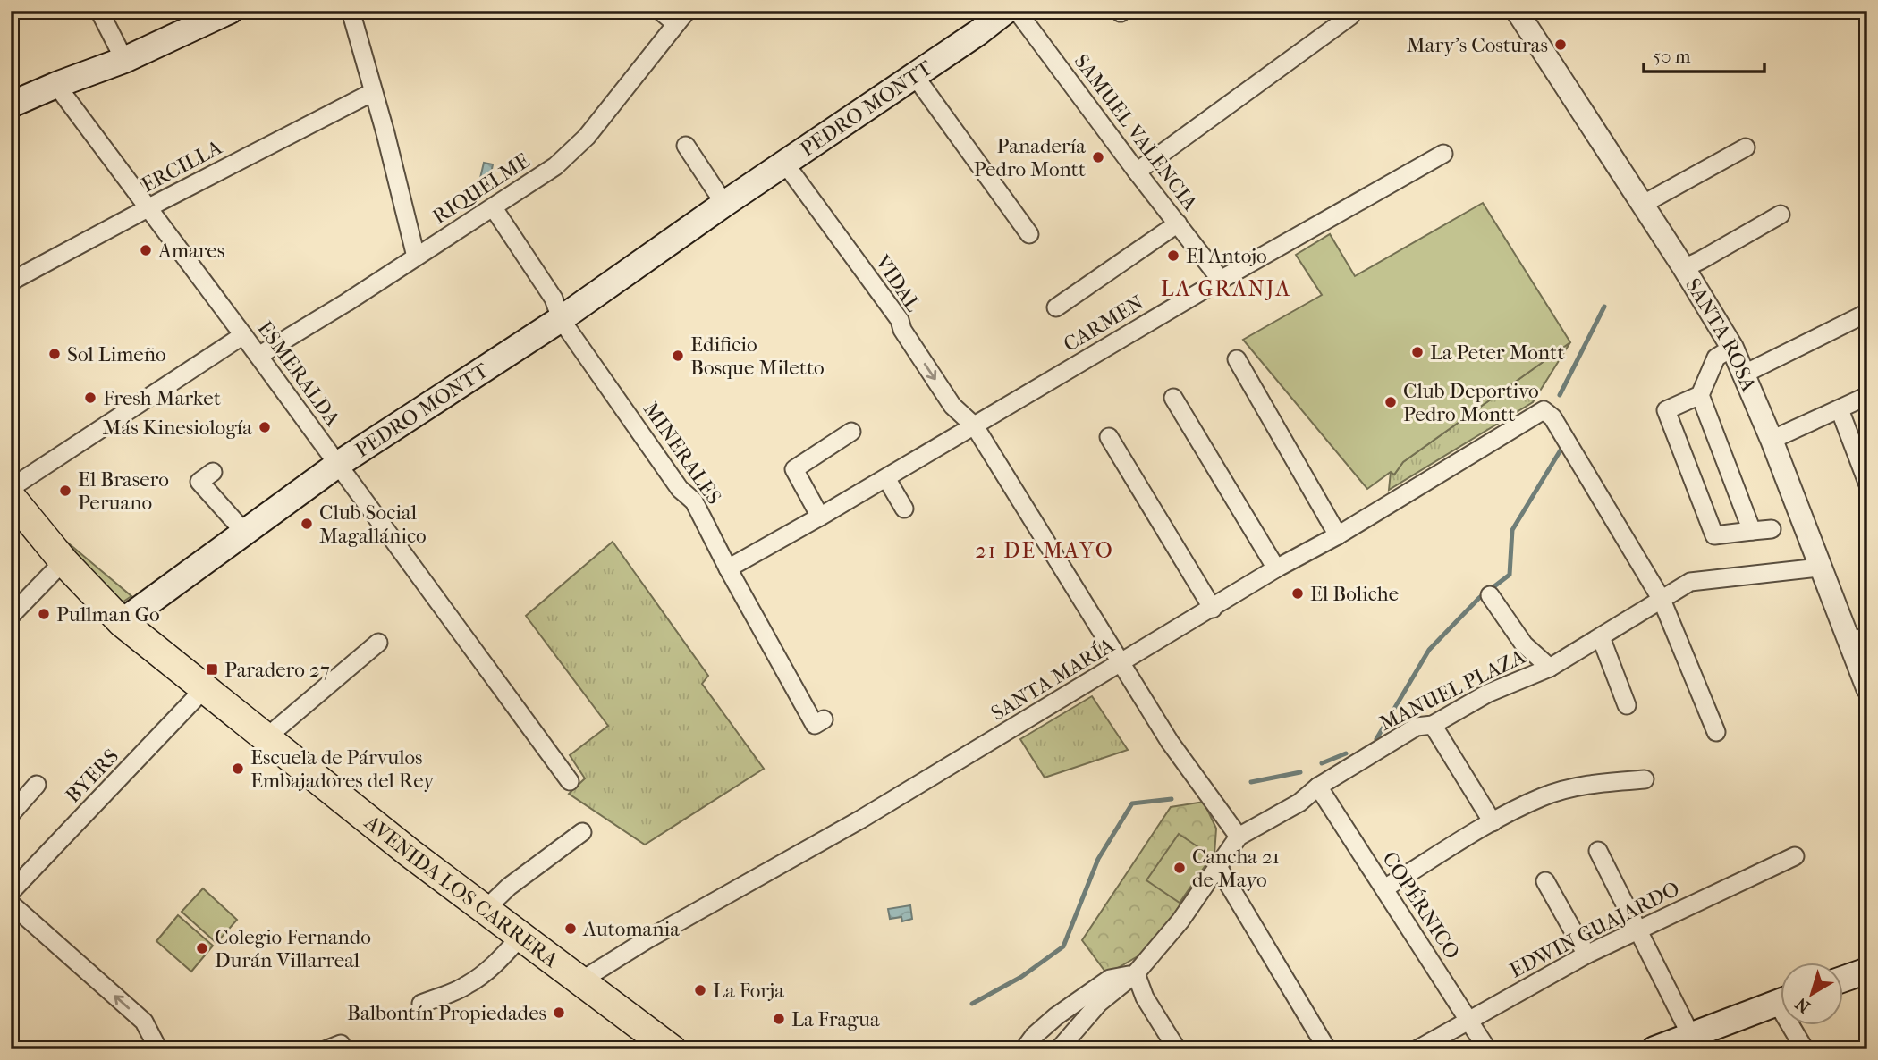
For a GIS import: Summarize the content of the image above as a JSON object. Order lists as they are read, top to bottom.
{
  "streets": {
    "main road": ["PEDRO MONTT", "AVENIDA LOS CARRERA"],
    "street": [
      "SAMUEL VALENCIA",
      "ERCILLA",
      "RIQUELME",
      "VIDAL",
      "CARMEN",
      "SANTA ROSA",
      "ESMERALDA",
      "MINERALES",
      "SANTA MARÍA",
      "MANUEL PLAZA",
      "BYERS",
      "COPÉRNICO",
      "EDWIN GUAJARDO"
    ]
  },
  "crossings": [
    ["PEDRO MONTT", "VIDAL"],
    ["PEDRO MONTT", "ESMERALDA"],
    ["PEDRO MONTT", "MINERALES"],
    ["PEDRO MONTT", "AVENIDA LOS CARRERA"],
    ["SAMUEL VALENCIA", "CARMEN"],
    ["ERCILLA", "ESMERALDA"],
    ["RIQUELME", "ESMERALDA"],
    ["RIQUELME", "MINERALES"],
    ["VIDAL", "CARMEN"],
    ["VIDAL", "SANTA MARÍA"],
    ["VIDAL", "MANUEL PLAZA"],
    ["CARMEN", "MINERALES"],
    ["SANTA ROSA", "MANUEL PLAZA"],
    ["SANTA MARÍA", "MANUEL PLAZA"],
    ["SANTA MARÍA", "AVENIDA LOS CARRERA"],
    ["MANUEL PLAZA", "COPÉRNICO"],
    ["BYERS", "AVENIDA LOS CARRERA"],
    ["COPÉRNICO", "EDWIN GUAJARDO"]
  ],
  "one_way": ["VIDAL"],
  "districts": ["LA GRANJA", "21 DE MAYO"],
  "places": {
    "other": [
      "Mary's Costuras",
      "Panadería Pedro Montt",
      "Amares",
      "El Antojo",
      "La Peter Montt",
      "Sol Limeño",
      "Edificio Bosque Miletto",
      "Fresh Market",
      "Club Deportivo Pedro Montt",
      "Más Kinesiología",
      "El Brasero Peruano",
      "Club Social Magallánico",
      "El Boliche",
      "Pullman Go",
      "Escuela de Párvulos Embajadores del Rey",
      "Cancha 21 de Mayo",
      "Automania",
      "Colegio Fernando Durán Villarreal",
      "La Forja",
      "Balbontín Propiedades",
      "La Fragua"
    ],
    "transit": ["Paradero 27"]
  },
  "scale_bar": "50 m",
  "north": "bottom left"
}
